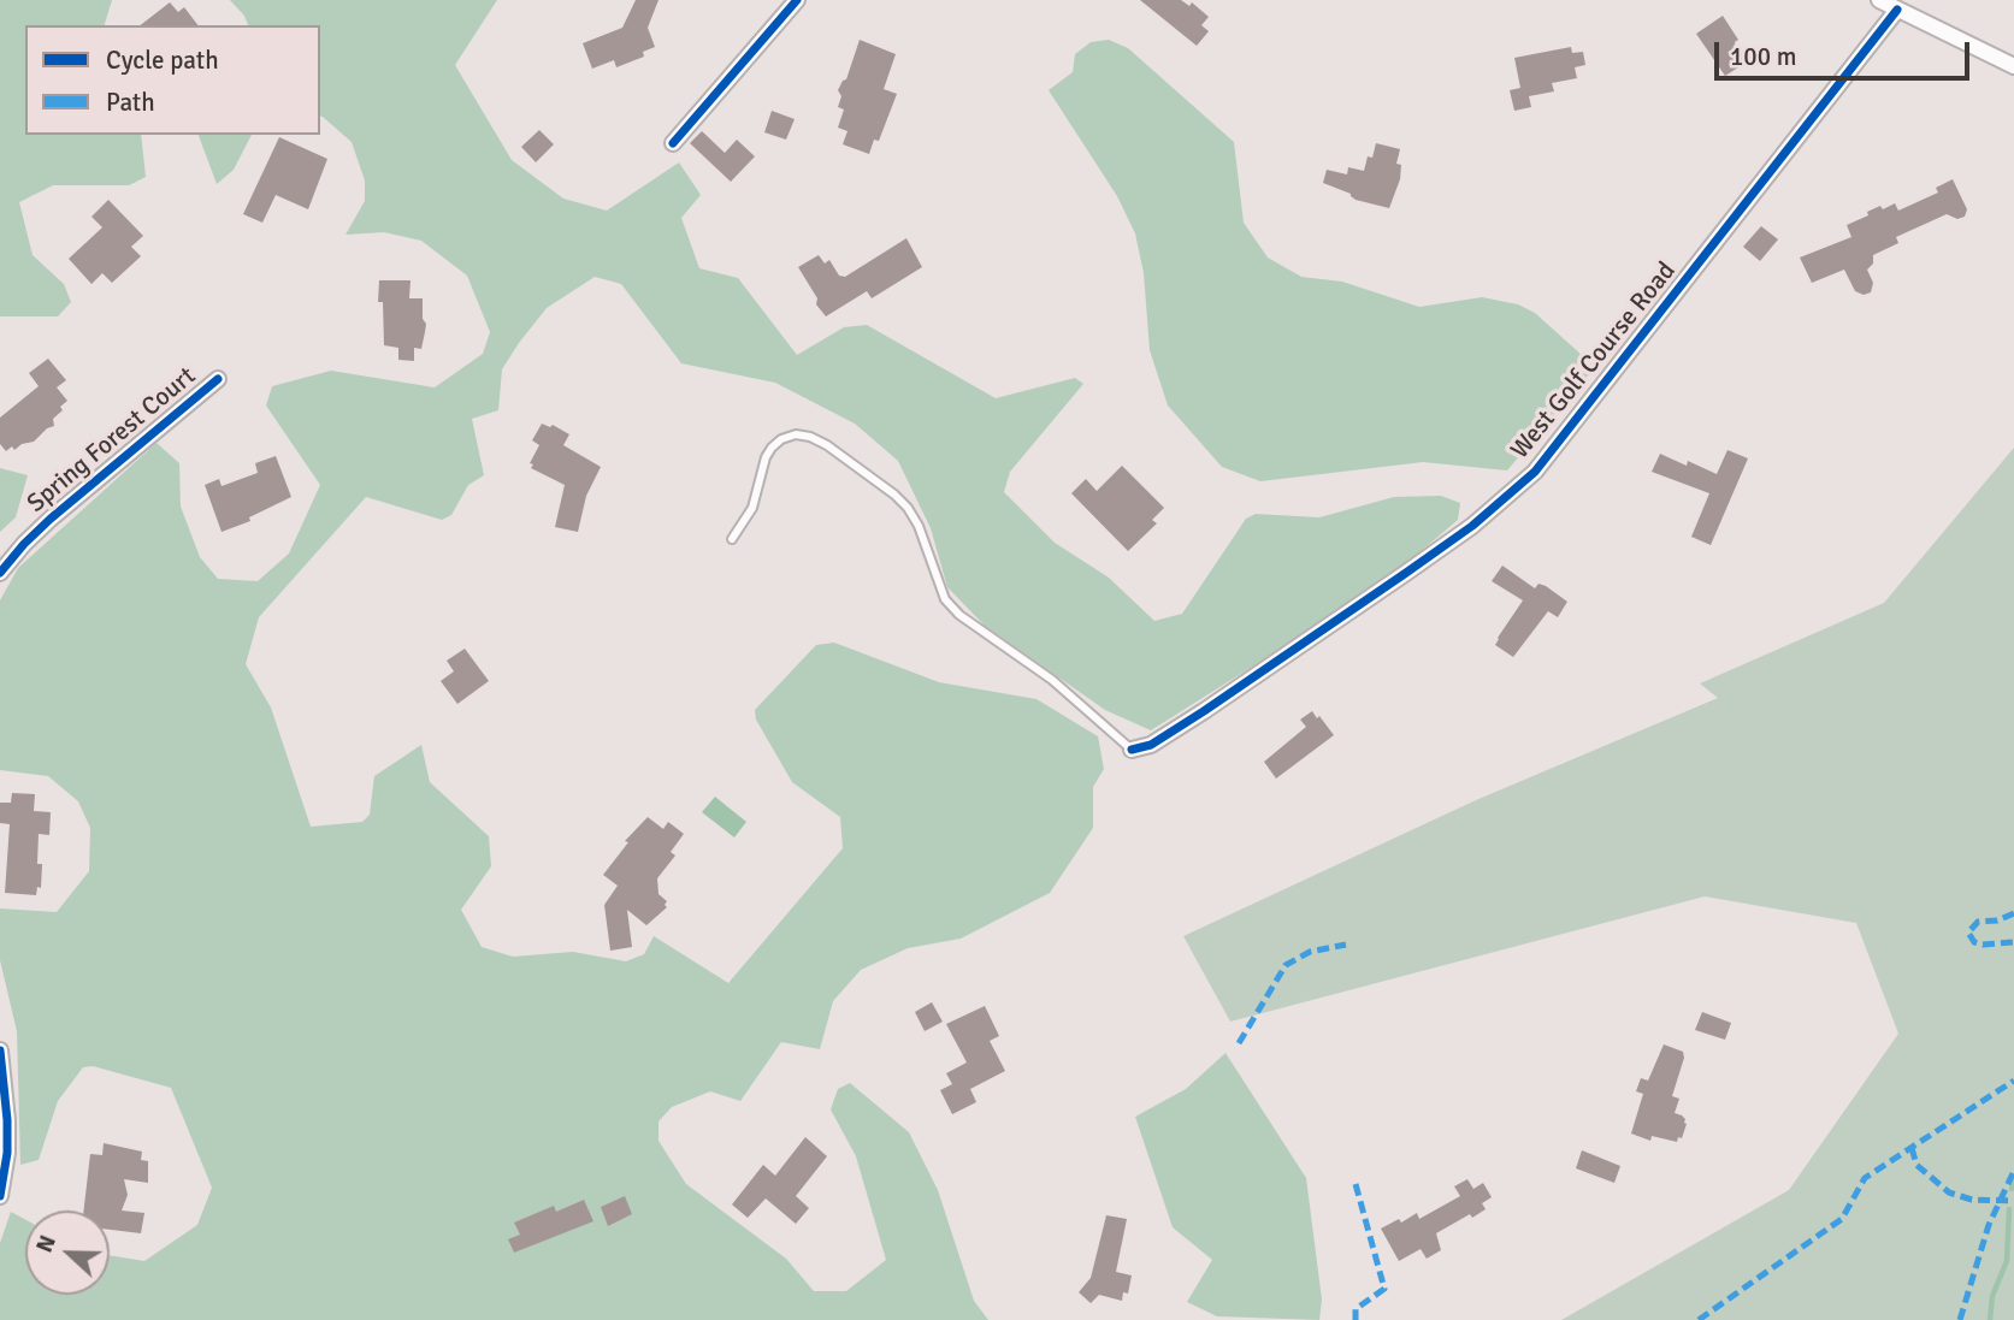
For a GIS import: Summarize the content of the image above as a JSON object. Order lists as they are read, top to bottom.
{
  "streets": {
    "street": ["West Golf Course Road", "Spring Forest Court"]
  },
  "legend": ["Cycle path", "Path"],
  "scale_bar": "100 m",
  "north": "left"
}
